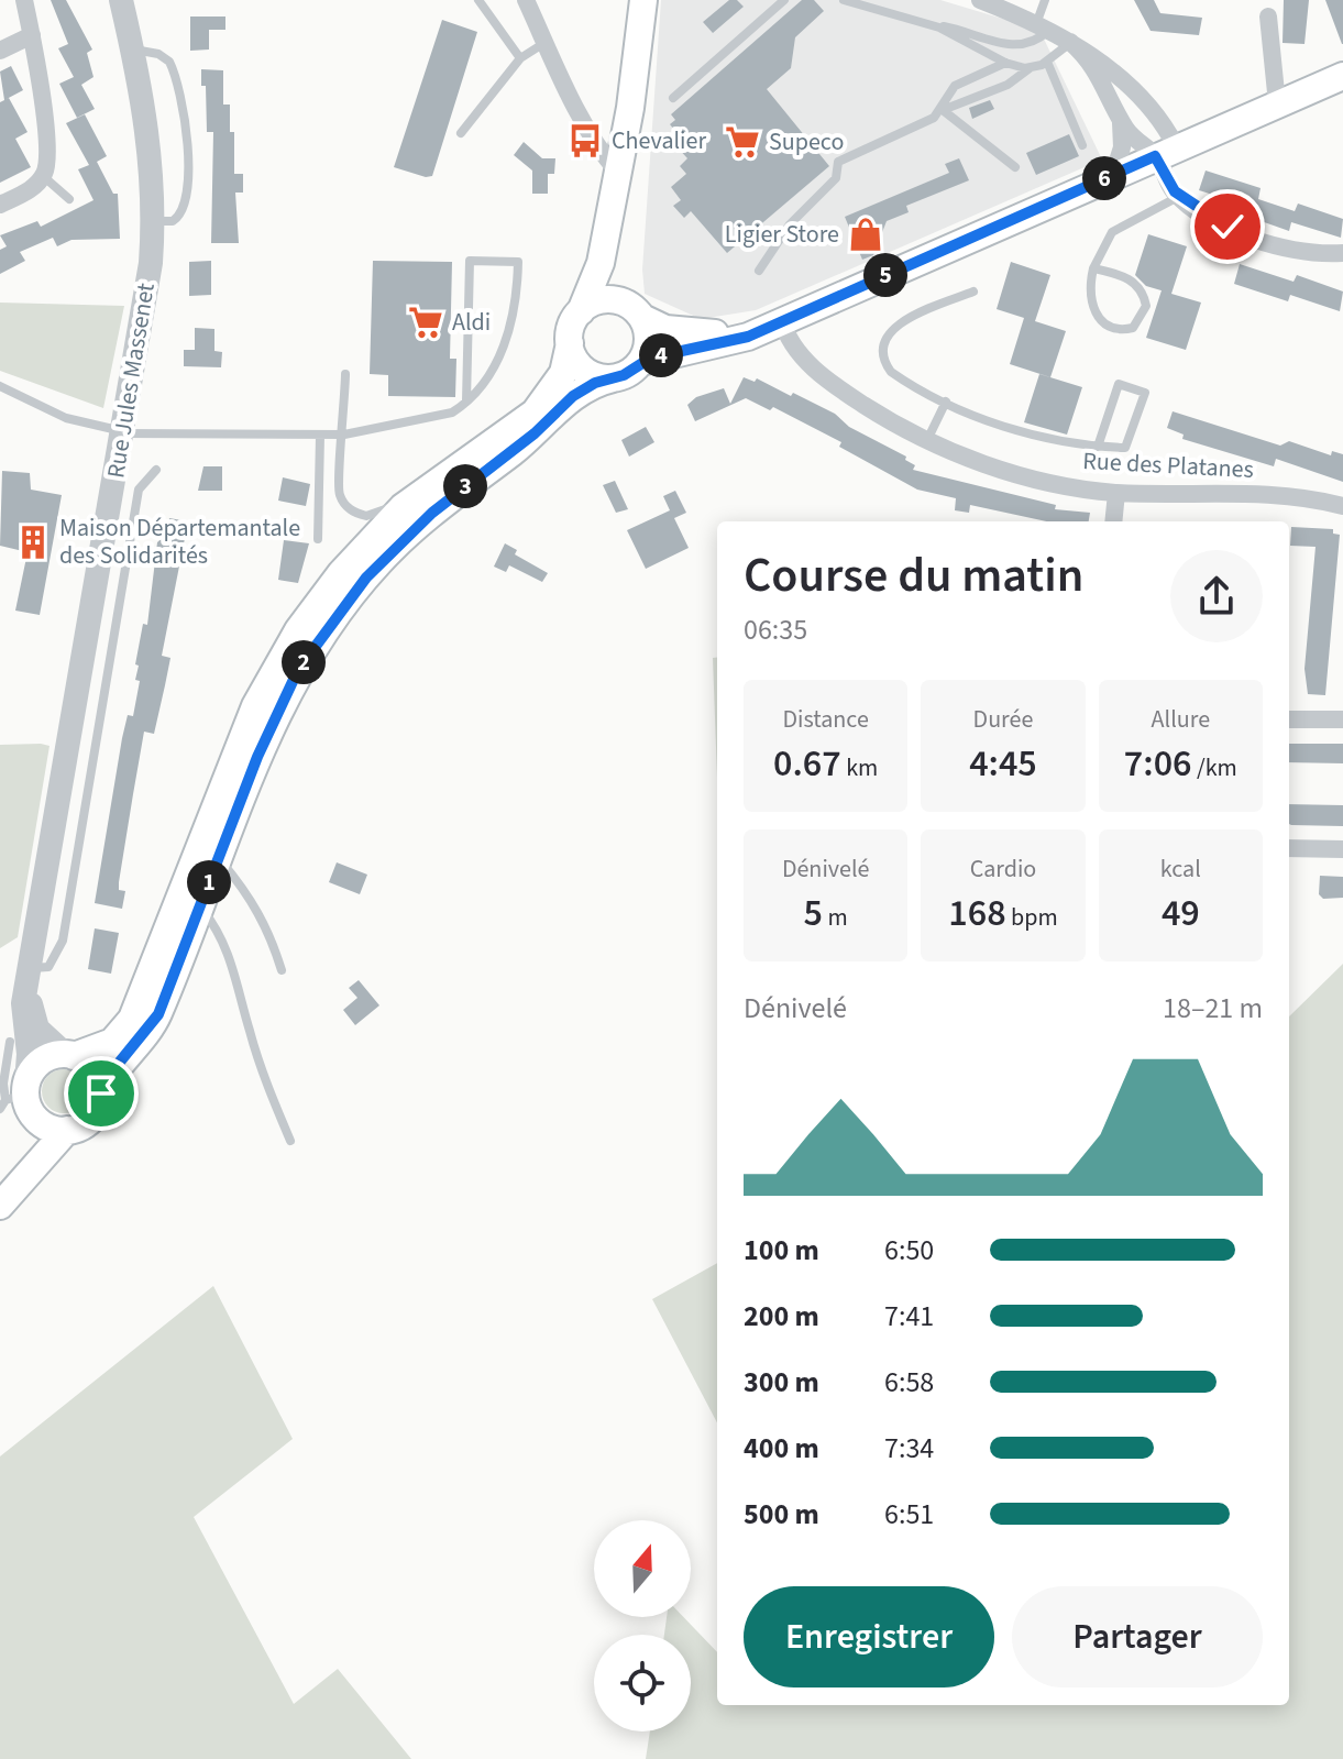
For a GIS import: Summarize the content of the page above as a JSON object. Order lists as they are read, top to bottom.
{
  "streets": {
    "street": ["Rue Jules Massenet", "Rue des Platanes"]
  },
  "places": {
    "bus stop": ["Chevalier"],
    "supermarket": ["Supeco", "Aldi"],
    "shop": ["Ligier Store"],
    "building": ["Maison Départemantale des Solidarités"]
  },
  "north": "top",
  "page": {
    "pins": [
      "6",
      "5",
      "4",
      "3",
      "2",
      "1"
    ],
    "heading": ["Course du matin", "06:35"],
    "stats": [
      ["Distance", "0.67 km"],
      ["Durée", "4:45"],
      ["Allure", "7:06 /km"],
      ["Dénivelé", "5 m"],
      ["Cardio", "168 bpm"],
      ["kcal", "49"]
    ],
    "chart": ["Dénivelé", "18–21 m"],
    "list": [
      {
        "name": "100 m",
        "note": "6:50"
      },
      {
        "name": "200 m",
        "note": "7:41"
      },
      {
        "name": "300 m",
        "note": "6:58"
      },
      {
        "name": "400 m",
        "note": "7:34"
      },
      {
        "name": "500 m",
        "note": "6:51"
      }
    ],
    "buttons": ["Enregistrer", "Partager"]
  }
}
